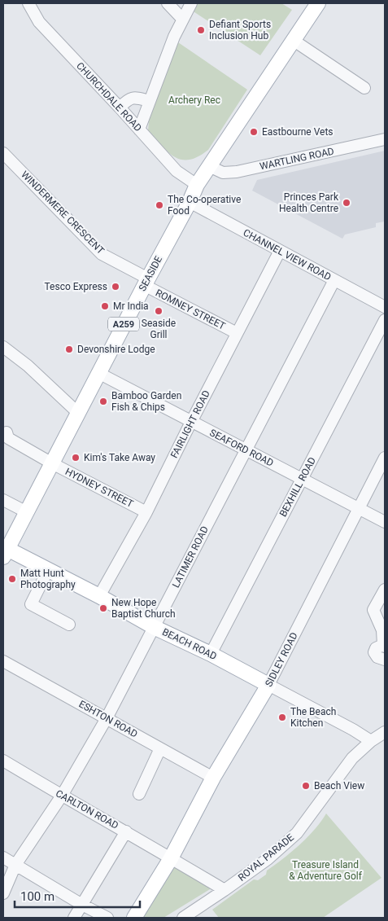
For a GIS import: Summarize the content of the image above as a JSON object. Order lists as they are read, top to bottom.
{
  "streets": {
    "main road": [
      "SEASIDE",
      "A259",
      "BEACH ROAD",
      "SIDLEY ROAD"
    ],
    "street": [
      "CHURCHDALE ROAD",
      "WARTLING ROAD",
      "WINDERMERE CRESCENT",
      "CHANNEL VIEW ROAD",
      "ROMNEY STREET",
      "FAIRLIGHT ROAD",
      "SEAFORD ROAD",
      "BEXHILL ROAD",
      "HYDNEY STREET",
      "LATIMER ROAD",
      "ESHTON ROAD",
      "CARLTON ROAD",
      "ROYAL PARADE"
    ]
  },
  "crossings": [
    ["CHURCHDALE ROAD", "SEASIDE"],
    ["WARTLING ROAD", "SEASIDE"],
    ["WINDERMERE CRESCENT", "SEASIDE"],
    ["WINDERMERE CRESCENT", "ROMNEY STREET"],
    ["CHANNEL VIEW ROAD", "SEASIDE"],
    ["CHANNEL VIEW ROAD", "FAIRLIGHT ROAD"],
    ["CHANNEL VIEW ROAD", "LATIMER ROAD"],
    ["SEASIDE", "ROMNEY STREET"],
    ["SEASIDE", "SEAFORD ROAD"],
    ["SEASIDE", "HYDNEY STREET"],
    ["SEASIDE", "BEACH ROAD"],
    ["ROMNEY STREET", "FAIRLIGHT ROAD"],
    ["FAIRLIGHT ROAD", "SEAFORD ROAD"],
    ["FAIRLIGHT ROAD", "HYDNEY STREET"],
    ["FAIRLIGHT ROAD", "BEACH ROAD"],
    ["SEAFORD ROAD", "BEXHILL ROAD"],
    ["SEAFORD ROAD", "LATIMER ROAD"],
    ["SEAFORD ROAD", "SIDLEY ROAD"],
    ["BEXHILL ROAD", "BEACH ROAD"],
    ["LATIMER ROAD", "BEACH ROAD"],
    ["LATIMER ROAD", "ESHTON ROAD"],
    ["LATIMER ROAD", "CARLTON ROAD"],
    ["BEACH ROAD", "SIDLEY ROAD"],
    ["BEACH ROAD", "ROYAL PARADE"],
    ["SIDLEY ROAD", "ESHTON ROAD"],
    ["SIDLEY ROAD", "CARLTON ROAD"]
  ],
  "parks": ["Archery Rec", "Treasure Island & Adventure Golf"],
  "places": [
    "Defiant Sports Inclusion Hub",
    "Eastbourne Vets",
    "Princes Park Health Centre",
    "The Co-operative Food",
    "Tesco Express",
    "Mr India",
    "Seaside Grill",
    "Devonshire Lodge",
    "Bamboo Garden Fish & Chips",
    "Kim's Take Away",
    "Matt Hunt Photography",
    "New Hope Baptist Church",
    "The Beach Kitchen",
    "Beach View"
  ],
  "scale_bar": "100 m"
}
